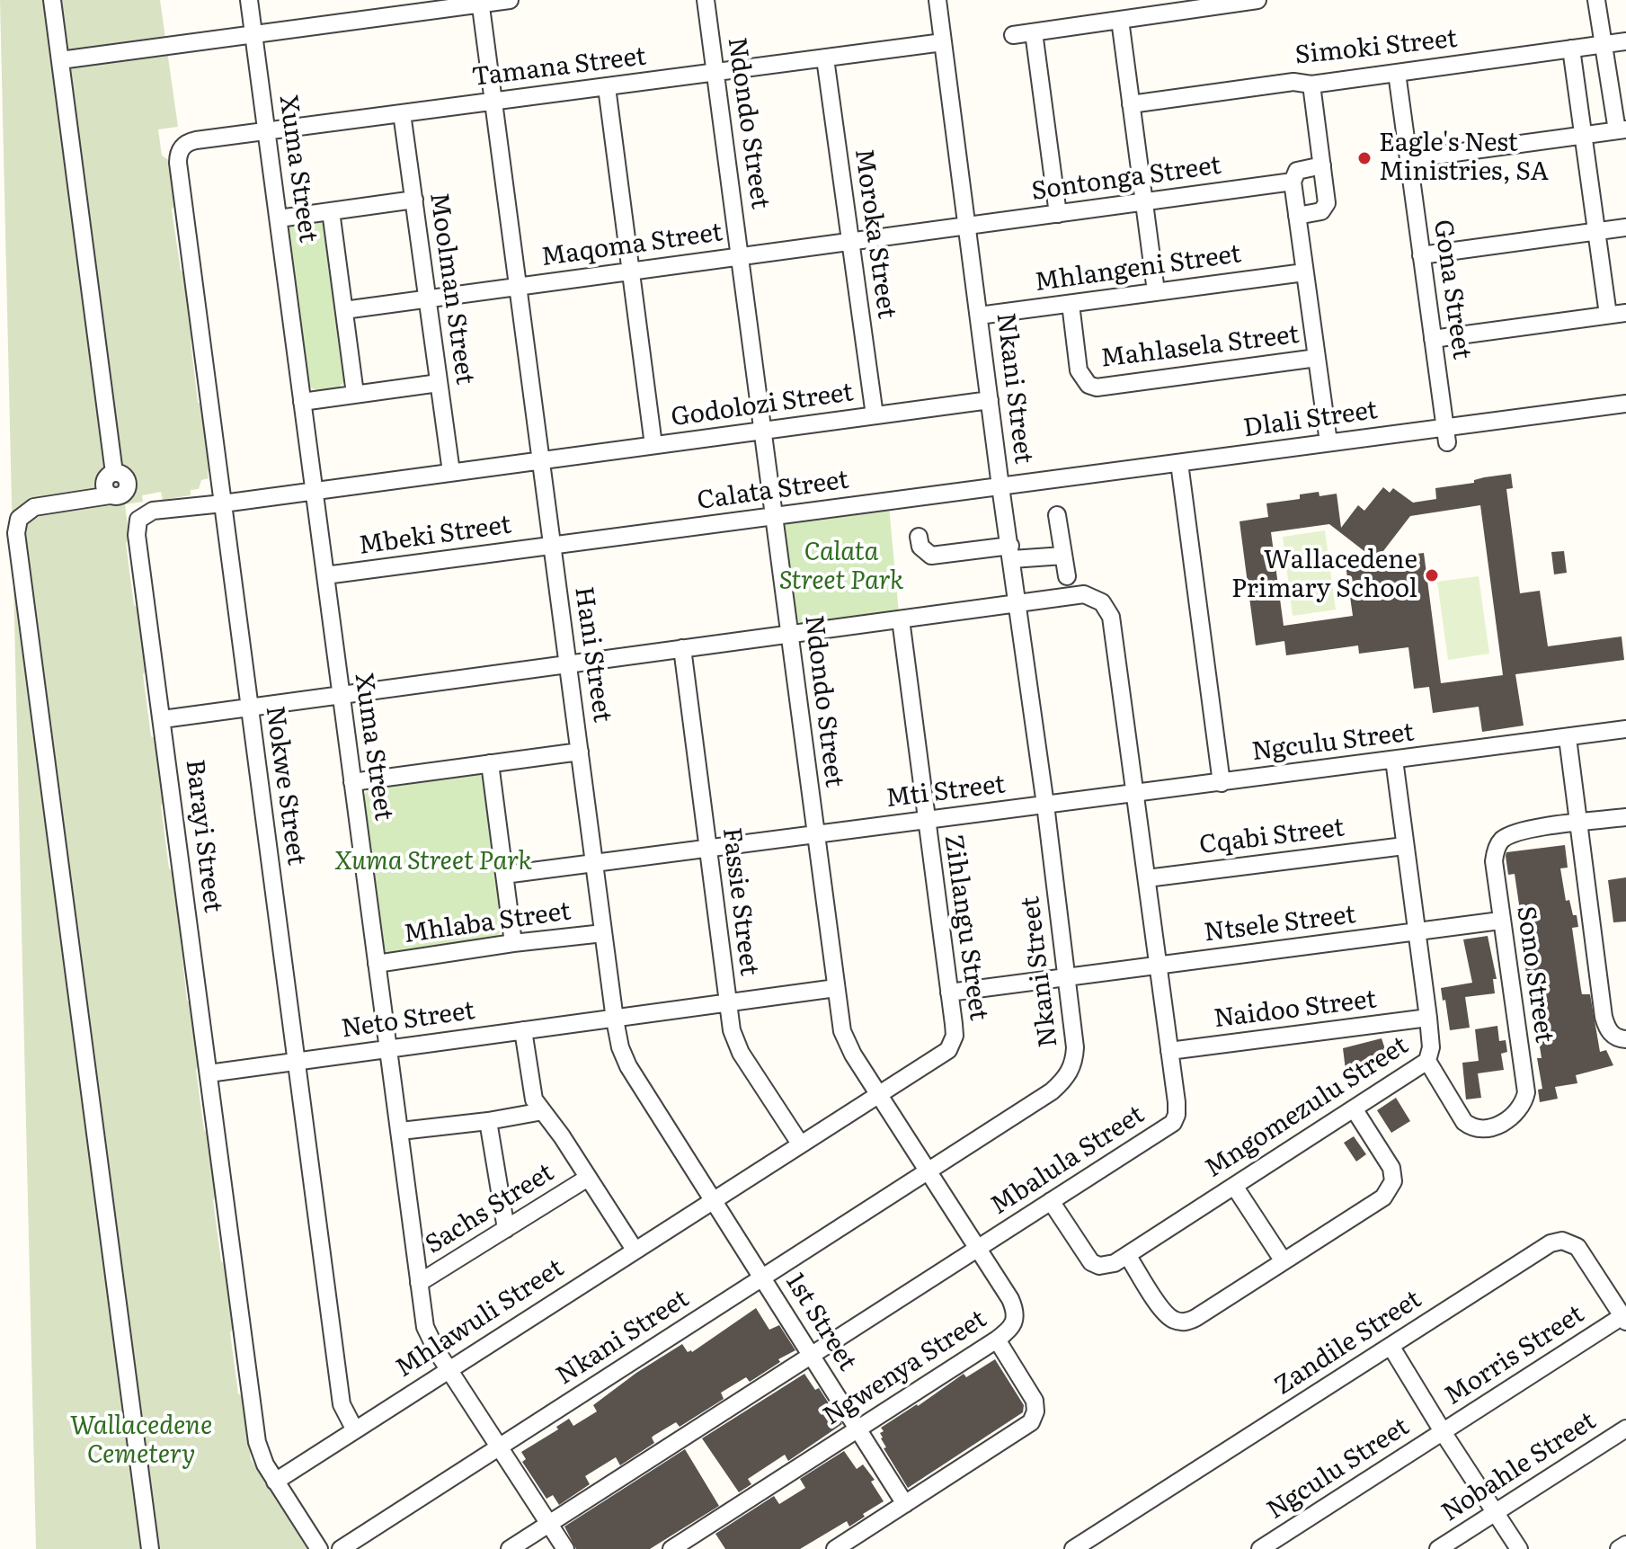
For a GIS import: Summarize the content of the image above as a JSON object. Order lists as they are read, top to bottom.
{
  "streets": {
    "street": [
      "Simoki Street",
      "Tamana Street",
      "Ndondo Street",
      "Xuma Street",
      "Sontonga Street",
      "Moroka Street",
      "Maqoma Street",
      "Mhlangeni Street",
      "Moolman Street",
      "Gona Street",
      "Mahlasela Street",
      "Nkani Street",
      "Godolozi Street",
      "Dlali Street",
      "Calata Street",
      "Mbeki Street",
      "Hani Street",
      "Ngculu Street",
      "Nokwe Street",
      "Mti Street",
      "Barayi Street",
      "Cqabi Street",
      "Fassie Street",
      "Mhlaba Street",
      "Ntsele Street",
      "Zihlangu Street",
      "Sono Street",
      "Naidoo Street",
      "Neto Street",
      "Mngomezulu Street",
      "Mbalula Street",
      "Sachs Street",
      "Mhlawuli Street",
      "1st Street",
      "Zandile Street",
      "Morris Street",
      "Ngwenya Street",
      "Nobahle Street"
    ]
  },
  "crossings": [
    ["Simoki Street", "Gona Street"],
    ["Tamana Street", "Ndondo Street"],
    ["Tamana Street", "Xuma Street"],
    ["Tamana Street", "Moroka Street"],
    ["Tamana Street", "Moolman Street"],
    ["Tamana Street", "Nkani Street"],
    ["Tamana Street", "Hani Street"],
    ["Tamana Street", "Nokwe Street"],
    ["Ndondo Street", "Maqoma Street"],
    ["Ndondo Street", "Nkani Street"],
    ["Ndondo Street", "Godolozi Street"],
    ["Ndondo Street", "Calata Street"],
    ["Ndondo Street", "Mti Street"],
    ["Ndondo Street", "Zihlangu Street"],
    ["Ndondo Street", "Neto Street"],
    ["Ndondo Street", "Ngwenya Street"],
    ["Xuma Street", "Nkani Street"],
    ["Xuma Street", "Mbeki Street"],
    ["Xuma Street", "Barayi Street"],
    ["Xuma Street", "Mhlaba Street"],
    ["Xuma Street", "Neto Street"],
    ["Xuma Street", "Mbalula Street"],
    ["Xuma Street", "Sachs Street"],
    ["Xuma Street", "Mhlawuli Street"],
    ["Sontonga Street", "Maqoma Street"],
    ["Sontonga Street", "Nkani Street"],
    ["Moroka Street", "Maqoma Street"],
    ["Moroka Street", "Godolozi Street"],
    ["Maqoma Street", "Moolman Street"],
    ["Maqoma Street", "Nkani Street"],
    ["Maqoma Street", "Hani Street"],
    ["Mhlangeni Street", "Mahlasela Street"],
    ["Mhlangeni Street", "Nkani Street"],
    ["Moolman Street", "Barayi Street"],
    ["Gona Street", "Dlali Street"],
    ["Nkani Street", "Godolozi Street"],
    ["Nkani Street", "Dlali Street"],
    ["Nkani Street", "Calata Street"],
    ["Nkani Street", "Hani Street"],
    ["Nkani Street", "Ngculu Street"],
    ["Nkani Street", "Mti Street"],
    ["Nkani Street", "Ntsele Street"],
    ["Nkani Street", "Mbalula Street"],
    ["Nkani Street", "1st Street"],
    ["Nkani Street", "Ngwenya Street"],
    ["Godolozi Street", "Hani Street"],
    ["Godolozi Street", "Barayi Street"],
    ["Dlali Street", "Calata Street"],
    ["Calata Street", "Mbeki Street"],
    ["Calata Street", "Hani Street"],
    ["Mbeki Street", "Hani Street"],
    ["Hani Street", "Mti Street"],
    ["Hani Street", "Barayi Street"],
    ["Hani Street", "Mhlaba Street"],
    ["Hani Street", "Zihlangu Street"],
    ["Hani Street", "Neto Street"],
    ["Hani Street", "Mhlawuli Street"],
    ["Hani Street", "1st Street"],
    ["Ngculu Street", "Mti Street"],
    ["Ngculu Street", "Mngomezulu Street"],
    ["Ngculu Street", "Mbalula Street"],
    ["Ngculu Street", "Morris Street"],
    ["Nokwe Street", "Barayi Street"],
    ["Nokwe Street", "Neto Street"],
    ["Nokwe Street", "Mhlawuli Street"],
    ["Mti Street", "Fassie Street"],
    ["Mti Street", "Zihlangu Street"],
    ["Barayi Street", "Neto Street"],
    ["Barayi Street", "Mhlawuli Street"],
    ["Cqabi Street", "Mngomezulu Street"],
    ["Cqabi Street", "Mbalula Street"],
    ["Fassie Street", "Zihlangu Street"],
    ["Fassie Street", "Neto Street"],
    ["Ntsele Street", "Zihlangu Street"],
    ["Ntsele Street", "Sono Street"],
    ["Ntsele Street", "Mngomezulu Street"],
    ["Ntsele Street", "Mbalula Street"],
    ["Zihlangu Street", "Mhlawuli Street"],
    ["Sono Street", "Mngomezulu Street"],
    ["Naidoo Street", "Mngomezulu Street"],
    ["Naidoo Street", "Mbalula Street"],
    ["Mngomezulu Street", "Mbalula Street"],
    ["Mbalula Street", "1st Street"],
    ["Mbalula Street", "Ngwenya Street"],
    ["1st Street", "Ngwenya Street"],
    ["Zandile Street", "Morris Street"],
    ["Morris Street", "Nobahle Street"]
  ],
  "parks": ["Calata Street Park", "Xuma Street Park", "Wallacedene Cemetery"],
  "places": ["Eagle's Nest Ministries, SA", "Wallacedene Primary School"]
}
